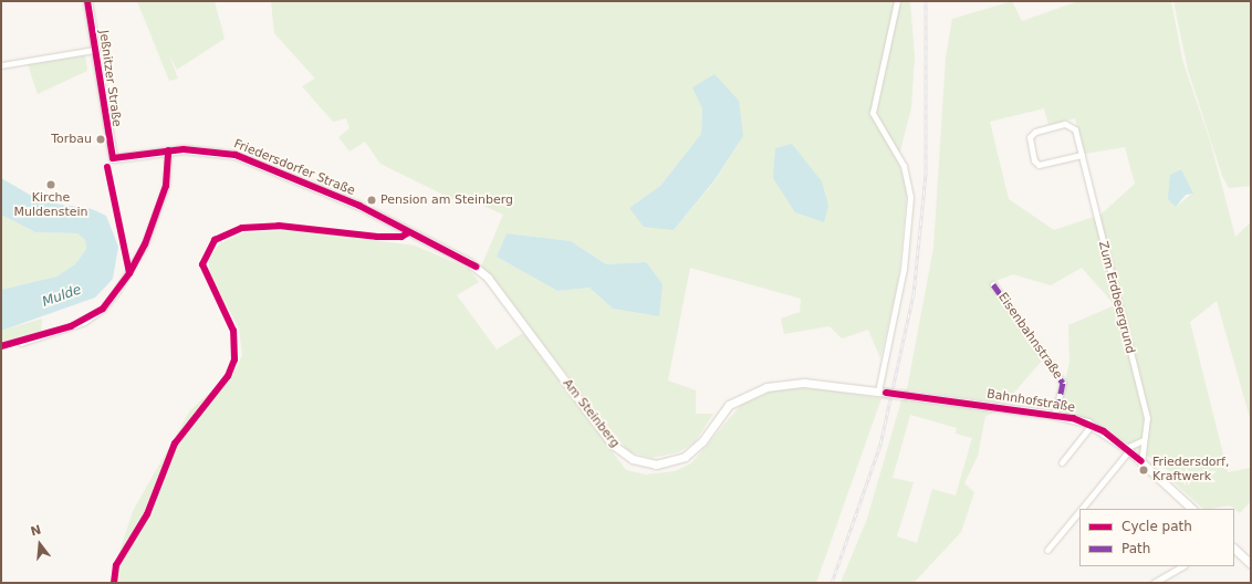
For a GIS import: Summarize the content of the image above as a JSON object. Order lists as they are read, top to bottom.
{
  "streets": {
    "main road": [
      "Jeßnitzer Straße",
      "Friedersdorfer Straße",
      "Bahnhofstraße",
      "Am Steinberg"
    ],
    "street": ["Zum Erdbeergrund", "Eisenbahnstraße"]
  },
  "crossings": [
    ["Jeßnitzer Straße", "Friedersdorfer Straße"],
    ["Friedersdorfer Straße", "Am Steinberg"],
    ["Zum Erdbeergrund", "Bahnhofstraße"],
    ["Eisenbahnstraße", "Bahnhofstraße"],
    ["Bahnhofstraße", "Am Steinberg"]
  ],
  "water": ["Mulde"],
  "places": [
    "Torbau",
    "Kirche Muldenstein",
    "Pension am Steinberg",
    "Friedersdorf, Kraftwerk"
  ],
  "legend": ["Cycle path", "Path"],
  "north": "top"
}
